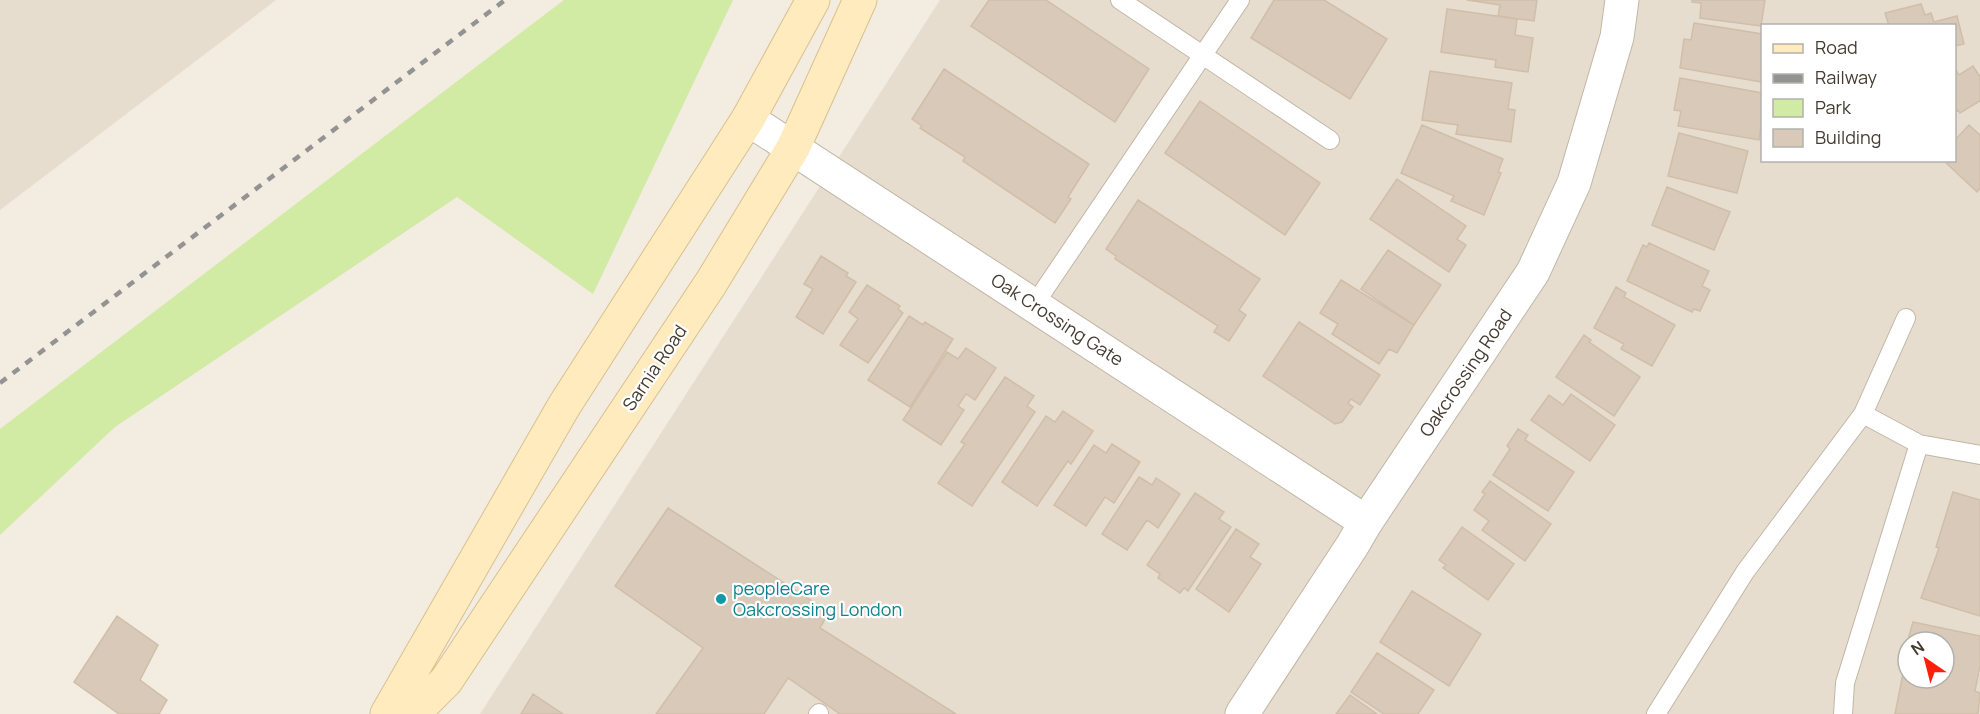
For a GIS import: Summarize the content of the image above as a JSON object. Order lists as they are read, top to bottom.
{
  "streets": {
    "main road": ["Sarnia Road"],
    "street": ["Oak Crossing Gate", "Oakcrossing Road"]
  },
  "crossings": [
    ["Oak Crossing Gate", "Sarnia Road"],
    ["Oak Crossing Gate", "Oakcrossing Road"]
  ],
  "places": ["peopleCare Oakcrossing London"],
  "legend": [
    "Road",
    "Railway",
    "Park",
    "Building"
  ],
  "north": "top left"
}
